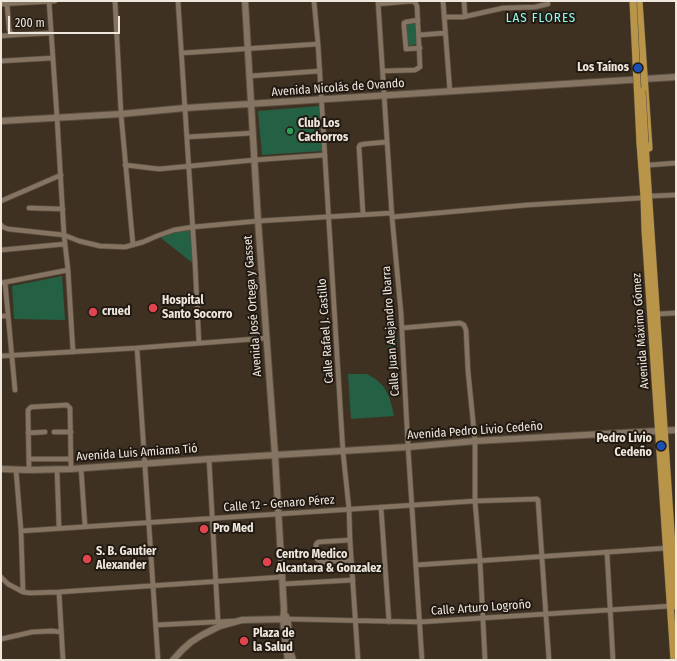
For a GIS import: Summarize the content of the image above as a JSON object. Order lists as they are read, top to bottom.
{
  "streets": {
    "main road": [
      "Avenida Nicolás de Ovando",
      "Avenida José Ortega y Gasset",
      "Avenida Máximo Gómez",
      "Avenida Pedro Livio Cedeño",
      "Avenida Luis Amiama Tió"
    ],
    "street": [
      "Calle Rafael J. Castillo",
      "Calle Juan Alejandro lbarra",
      "Calle 12 - Genaro Pérez",
      "Calle Arturo Logroño"
    ]
  },
  "crossings": [
    ["Avenida Nicolás de Ovando", "Avenida José Ortega y Gasset"],
    ["Avenida Nicolás de Ovando", "Calle Rafael J. Castillo"],
    ["Avenida Nicolás de Ovando", "Calle Juan Alejandro lbarra"],
    ["Avenida José Ortega y Gasset", "Avenida Pedro Livio Cedeño"],
    ["Avenida José Ortega y Gasset", "Avenida Luis Amiama Tió"],
    ["Avenida José Ortega y Gasset", "Calle 12 - Genaro Pérez"],
    ["Avenida José Ortega y Gasset", "Calle Arturo Logroño"],
    ["Calle Rafael J. Castillo", "Avenida Pedro Livio Cedeño"],
    ["Calle Rafael J. Castillo", "Calle 12 - Genaro Pérez"],
    ["Calle Rafael J. Castillo", "Calle Arturo Logroño"],
    ["Calle Juan Alejandro lbarra", "Avenida Pedro Livio Cedeño"],
    ["Calle Juan Alejandro lbarra", "Calle 12 - Genaro Pérez"],
    ["Calle Juan Alejandro lbarra", "Calle Arturo Logroño"],
    ["Avenida Máximo Gómez", "Avenida Pedro Livio Cedeño"],
    ["Avenida Máximo Gómez", "Calle Arturo Logroño"],
    ["Avenida Pedro Livio Cedeño", "Avenida Luis Amiama Tió"]
  ],
  "districts": ["LAS FLORES"],
  "places": [
    "Los Taínos",
    "Club Los Cachorros",
    "Hospital Santo Socorro",
    "crued",
    "Pedro Livio Cedeño",
    "Pro Med",
    "S. B. Gautier Alexander",
    "Centro Medico Alcantara & Gonzalez",
    "Plaza de la Salud"
  ],
  "scale_bar": "200 m"
}
